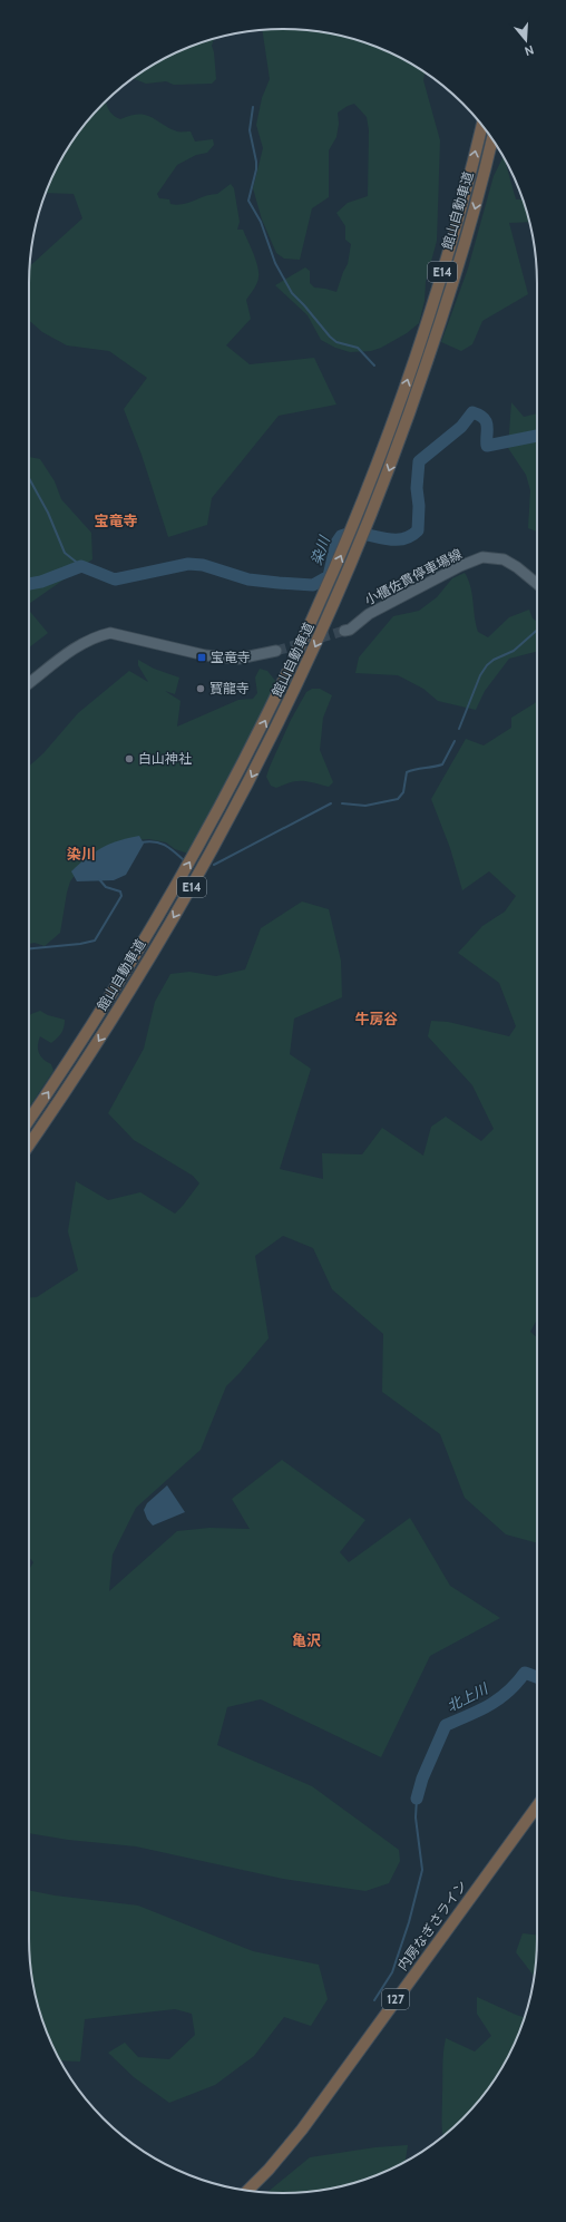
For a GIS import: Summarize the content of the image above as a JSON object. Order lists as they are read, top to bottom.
{
  "streets": {
    "highway": [
      "館山自動車道",
      "E14",
      "内房なぎさライン",
      "127"
    ],
    "main road": ["小櫃佐貫停車場線"]
  },
  "districts": [
    "宝竜寺",
    "染川",
    "牛房谷",
    "亀沢"
  ],
  "water": ["染川", "北上川"],
  "places": {
    "transit": ["宝竜寺"],
    "other": ["寳龍寺", "白山神社"]
  },
  "north": "bottom"
}
